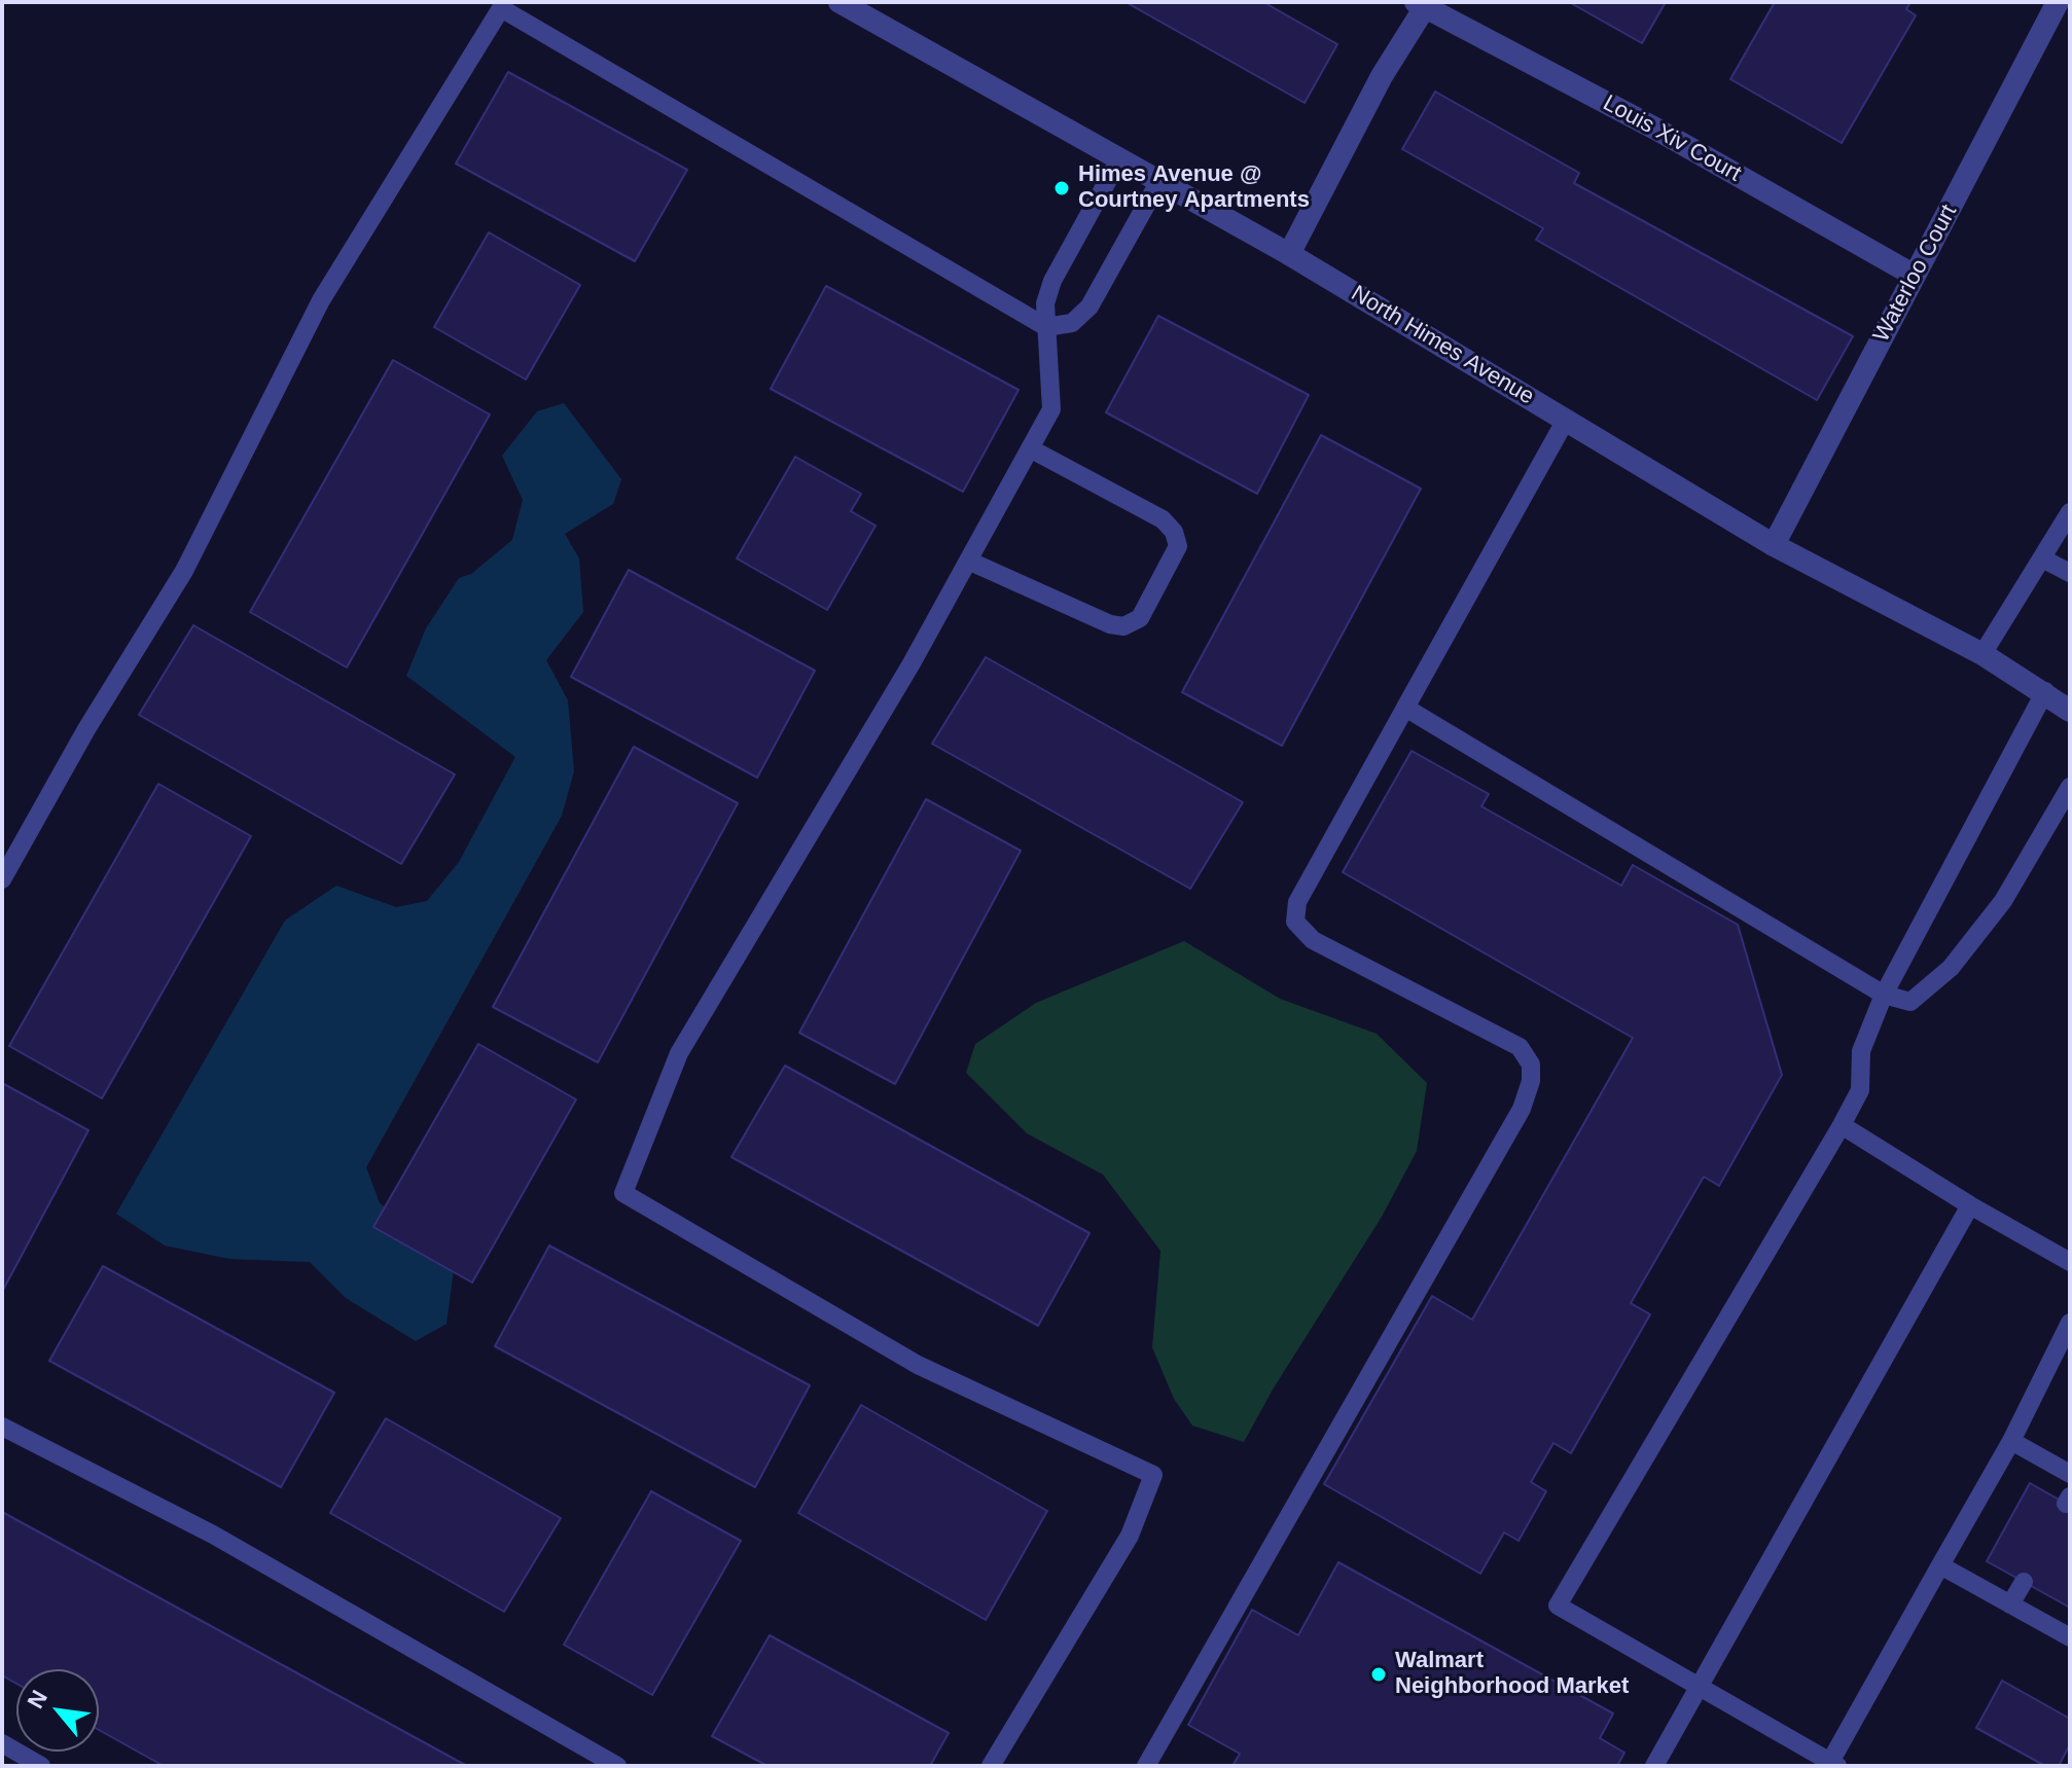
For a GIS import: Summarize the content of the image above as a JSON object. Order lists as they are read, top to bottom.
{
  "streets": {
    "street": ["Louis Xiv Court", "Waterloo Court", "North Himes Avenue"]
  },
  "crossings": [
    ["Louis Xiv Court", "Waterloo Court"],
    ["Louis Xiv Court", "North Himes Avenue"],
    ["Waterloo Court", "North Himes Avenue"]
  ],
  "places": ["Himes Avenue @ Courtney Apartments", "Walmart Neighborhood Market"],
  "north": "top left"
}
